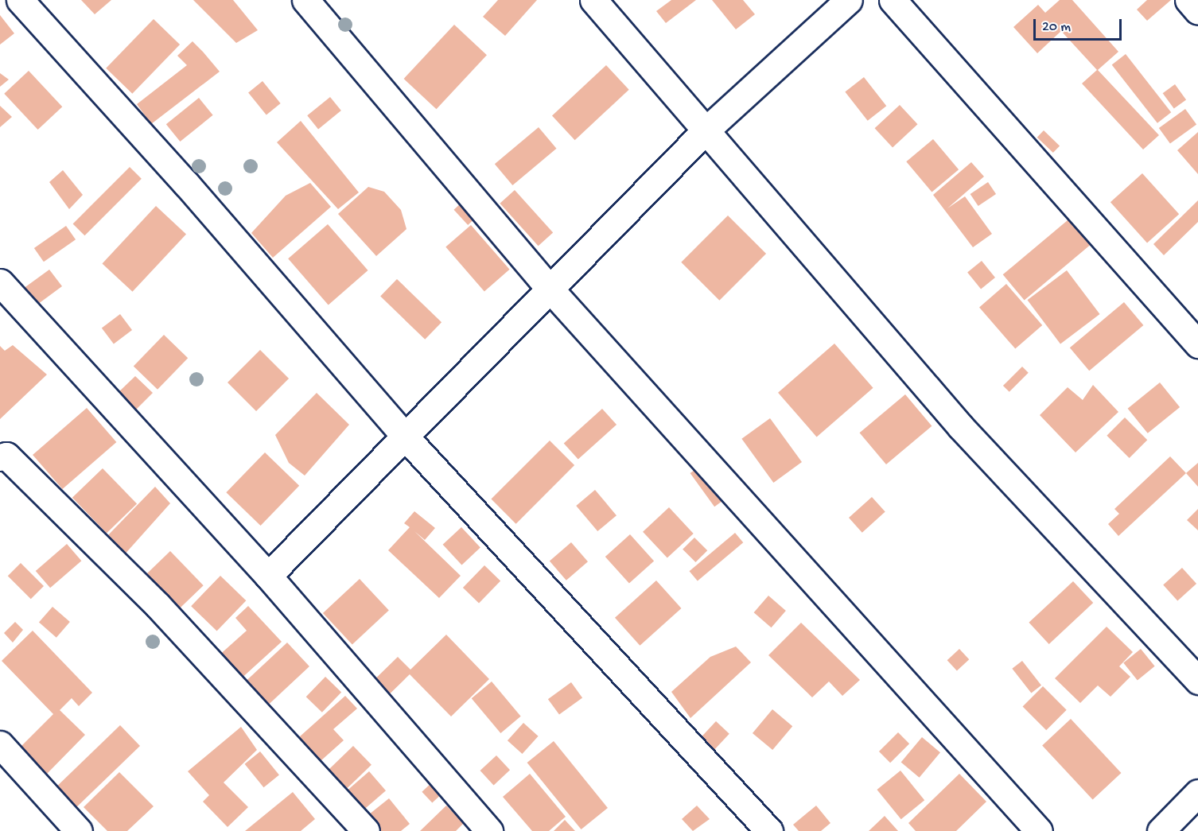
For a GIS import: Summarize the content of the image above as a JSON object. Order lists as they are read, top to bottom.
{
  "scale_bar": "20 m"
}
